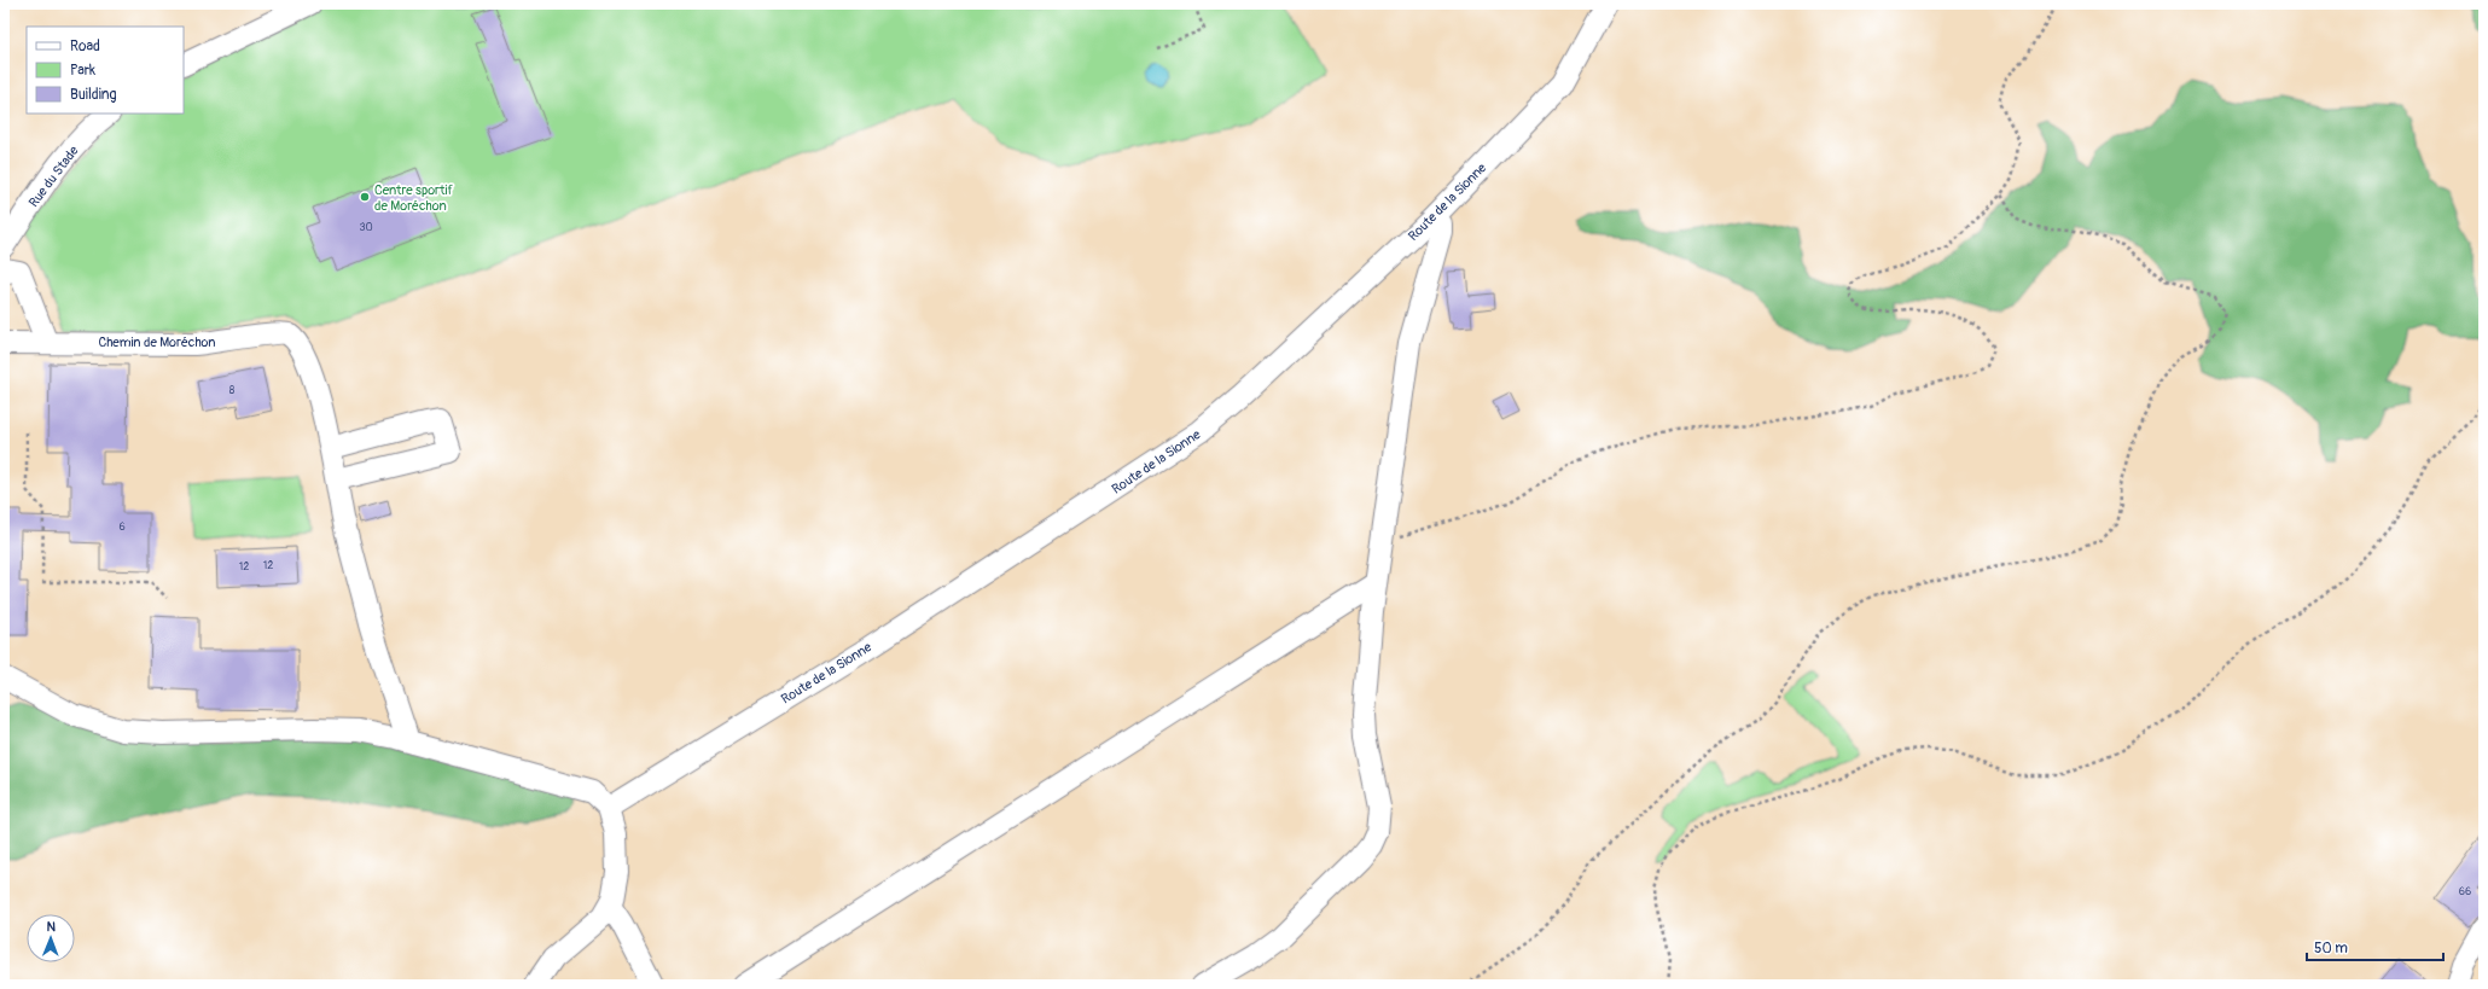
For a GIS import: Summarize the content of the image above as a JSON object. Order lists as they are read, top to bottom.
{
  "streets": {
    "street": ["Rue du Stade", "Route de la Sionne", "Chemin de Moréchon"]
  },
  "places": ["Centre sportif de Moréchon"],
  "house_numbers": [
    "30",
    "8",
    "6",
    "12",
    "12",
    "66"
  ],
  "legend": ["Road", "Park", "Building"],
  "scale_bar": "50 m",
  "north": "top"
}
